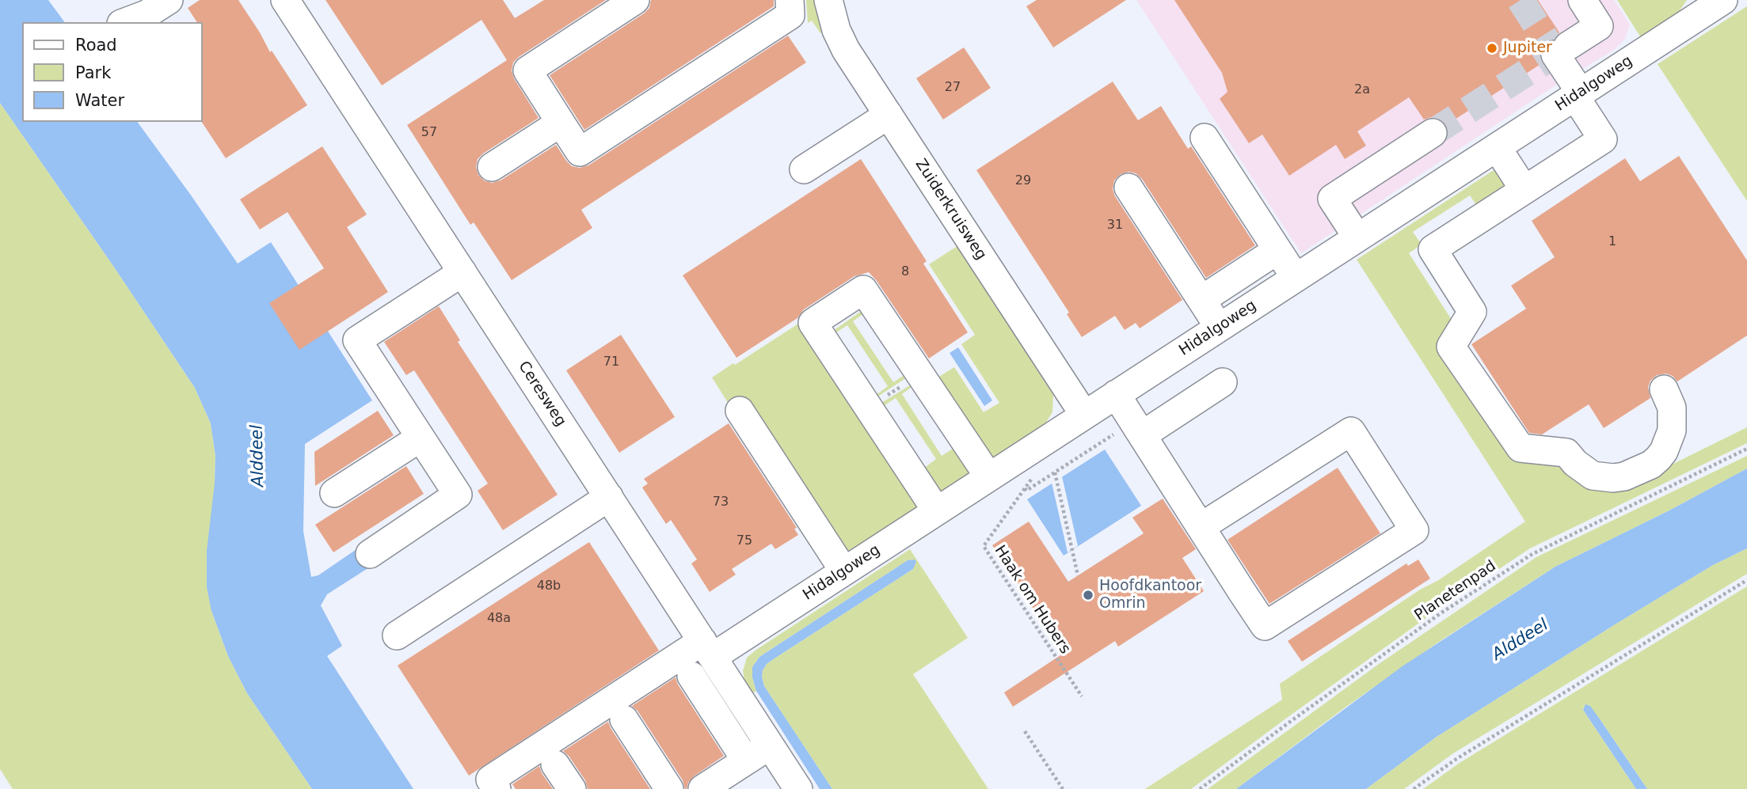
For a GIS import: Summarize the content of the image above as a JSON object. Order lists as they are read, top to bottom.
{
  "streets": {
    "street": ["Hidalgoweg", "Zuiderkruisweg", "Ceresweg"],
    "path": ["Planetenpad", "Haak om Hubers"]
  },
  "crossings": [
    ["Hidalgoweg", "Zuiderkruisweg"],
    ["Hidalgoweg", "Ceresweg"]
  ],
  "water": ["Alddeel"],
  "places": ["Jupiter", "Hoofdkantoor Omrin"],
  "house_numbers": [
    "27",
    "2a",
    "57",
    "29",
    "31",
    "1",
    "8",
    "71",
    "73",
    "75",
    "48b",
    "48a"
  ],
  "legend": ["Road", "Park", "Water"]
}
